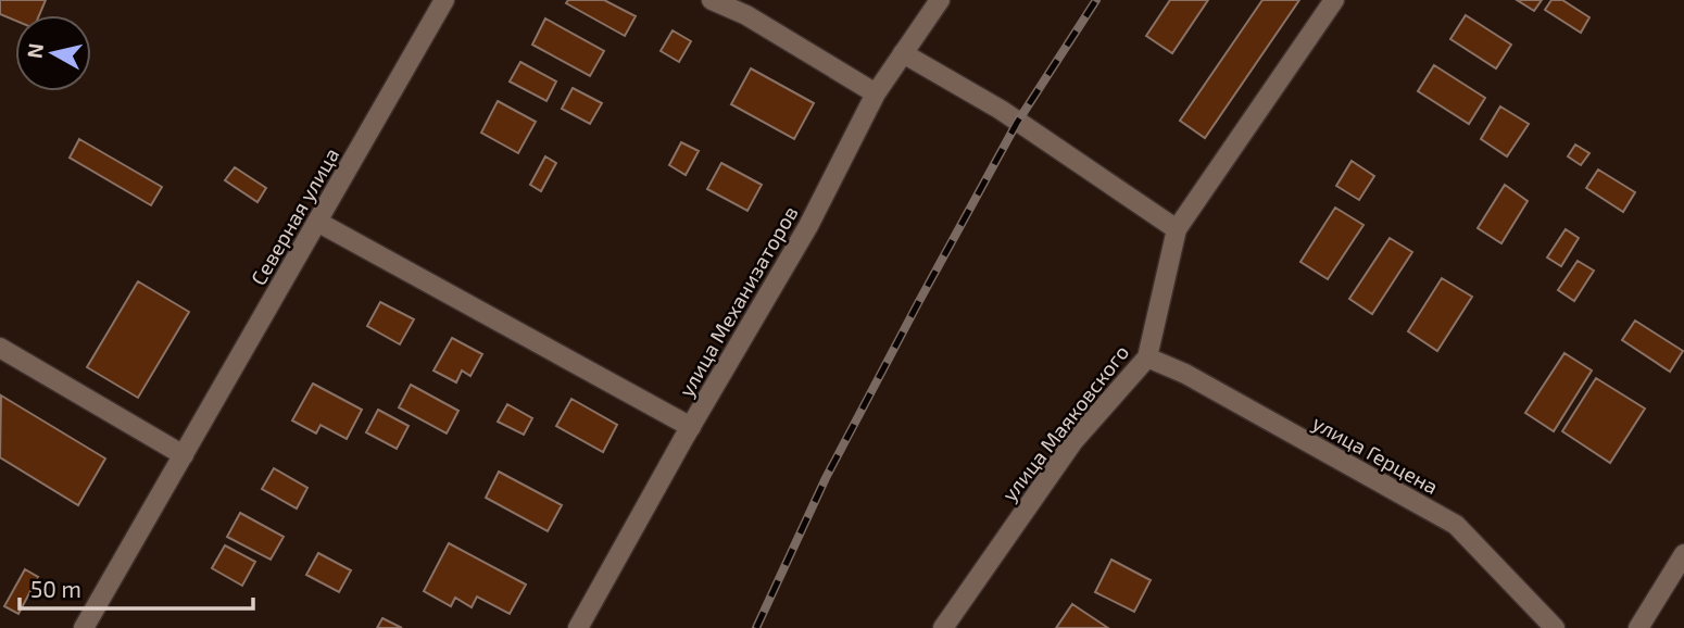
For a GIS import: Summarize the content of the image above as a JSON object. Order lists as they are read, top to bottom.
{
  "streets": {
    "street": [
      "Северная улица",
      "улица Механизаторов",
      "улица Маяковского",
      "улица Герцена"
    ]
  },
  "crossings": [
    ["улица Маяковского", "улица Герцена"]
  ],
  "scale_bar": "50 m",
  "north": "left"
}
